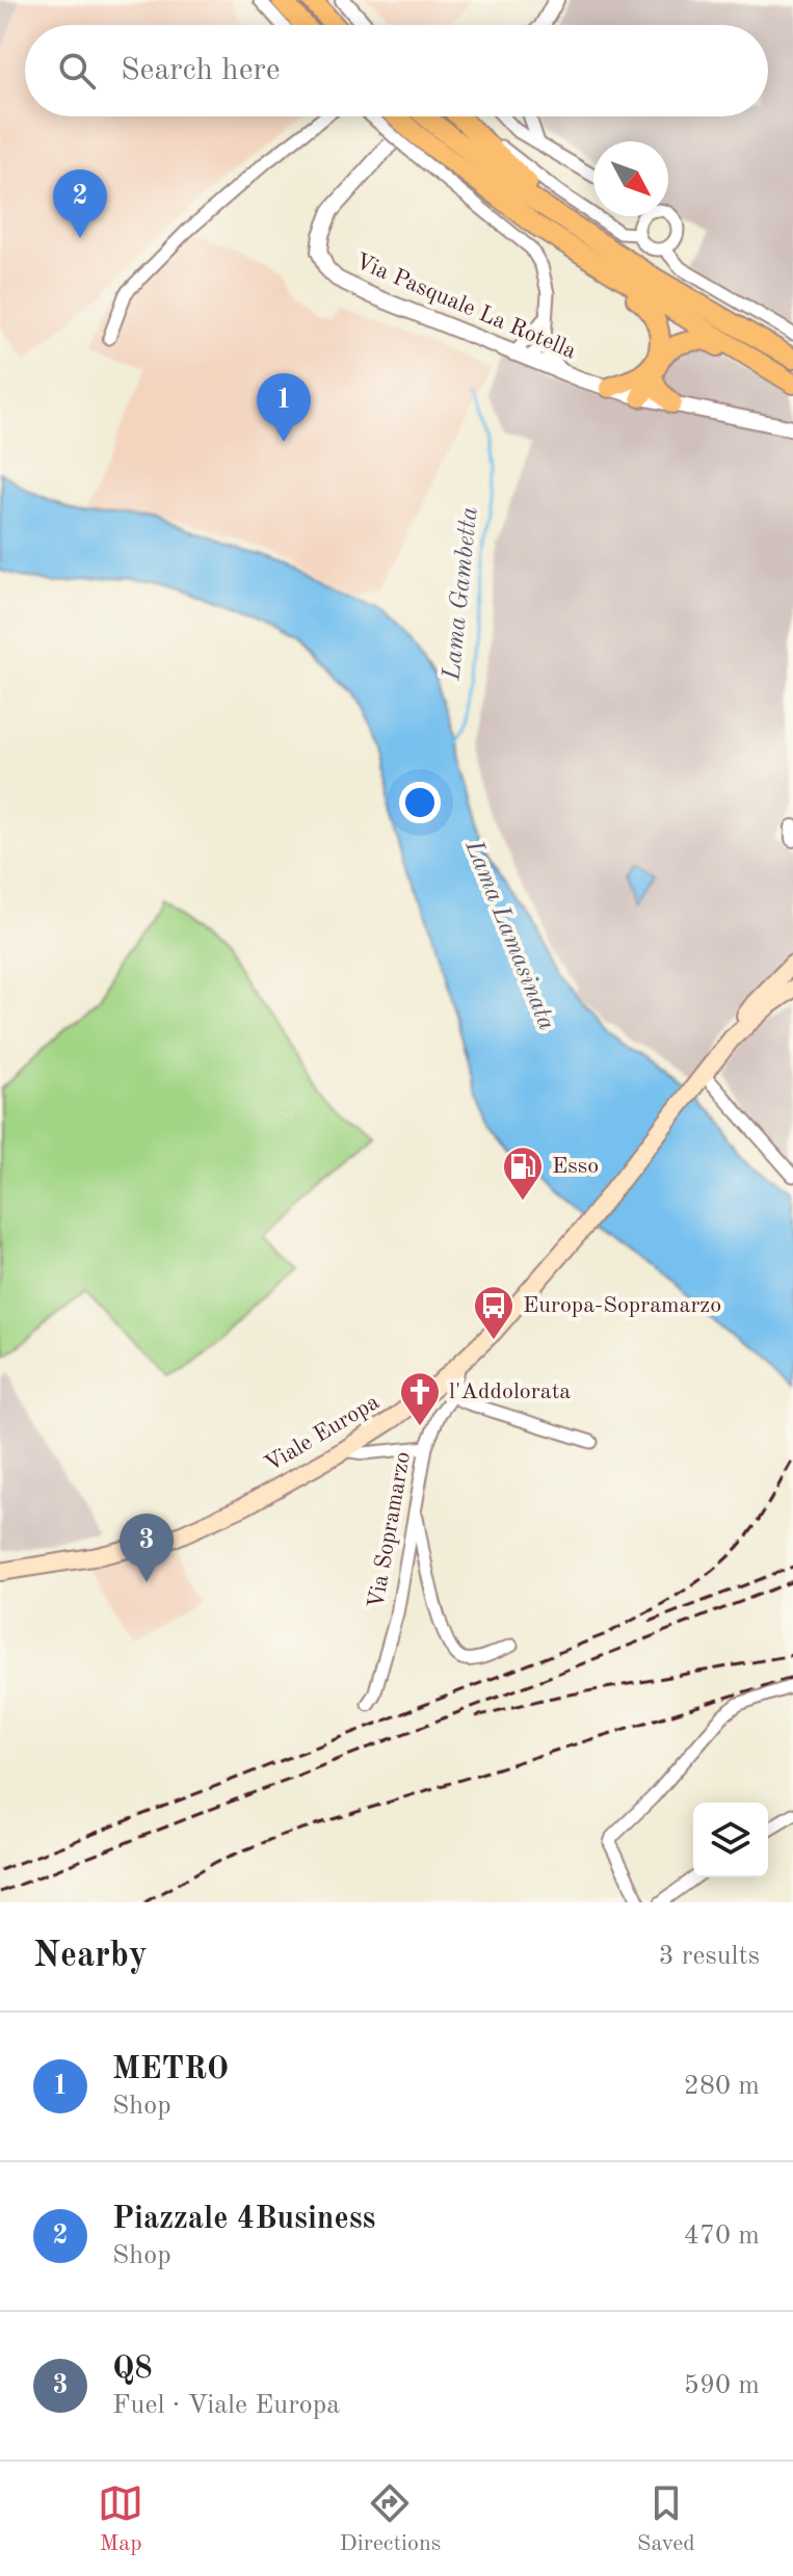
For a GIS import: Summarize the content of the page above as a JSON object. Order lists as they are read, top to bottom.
{
  "streets": {
    "main road": ["Viale Europa"],
    "street": ["Via Pasquale La Rotella", "Via Sopramarzo"]
  },
  "crossings": [
    ["Viale Europa", "Via Sopramarzo"]
  ],
  "water": ["Lama Gambetta", "Lama Lamasinata"],
  "places": {
    "fuel station": ["Esso"],
    "bus stop": ["Europa-Sopramarzo"],
    "church": ["l'Addolorata"]
  },
  "north": "bottom right",
  "page": {
    "search": "Search here",
    "pins": ["2", "1", "3"],
    "heading": ["Nearby", "3 results"],
    "list": [
      {
        "mark": "1",
        "name": "METRO",
        "note": "Shop",
        "value": "280 m"
      },
      {
        "mark": "2",
        "name": "Piazzale 4Business",
        "note": "Shop",
        "value": "470 m"
      },
      {
        "mark": "3",
        "name": "Q8",
        "note": "Fuel · Viale Europa",
        "value": "590 m"
      }
    ],
    "nav": ["Map", "Directions", "Saved"]
  }
}
